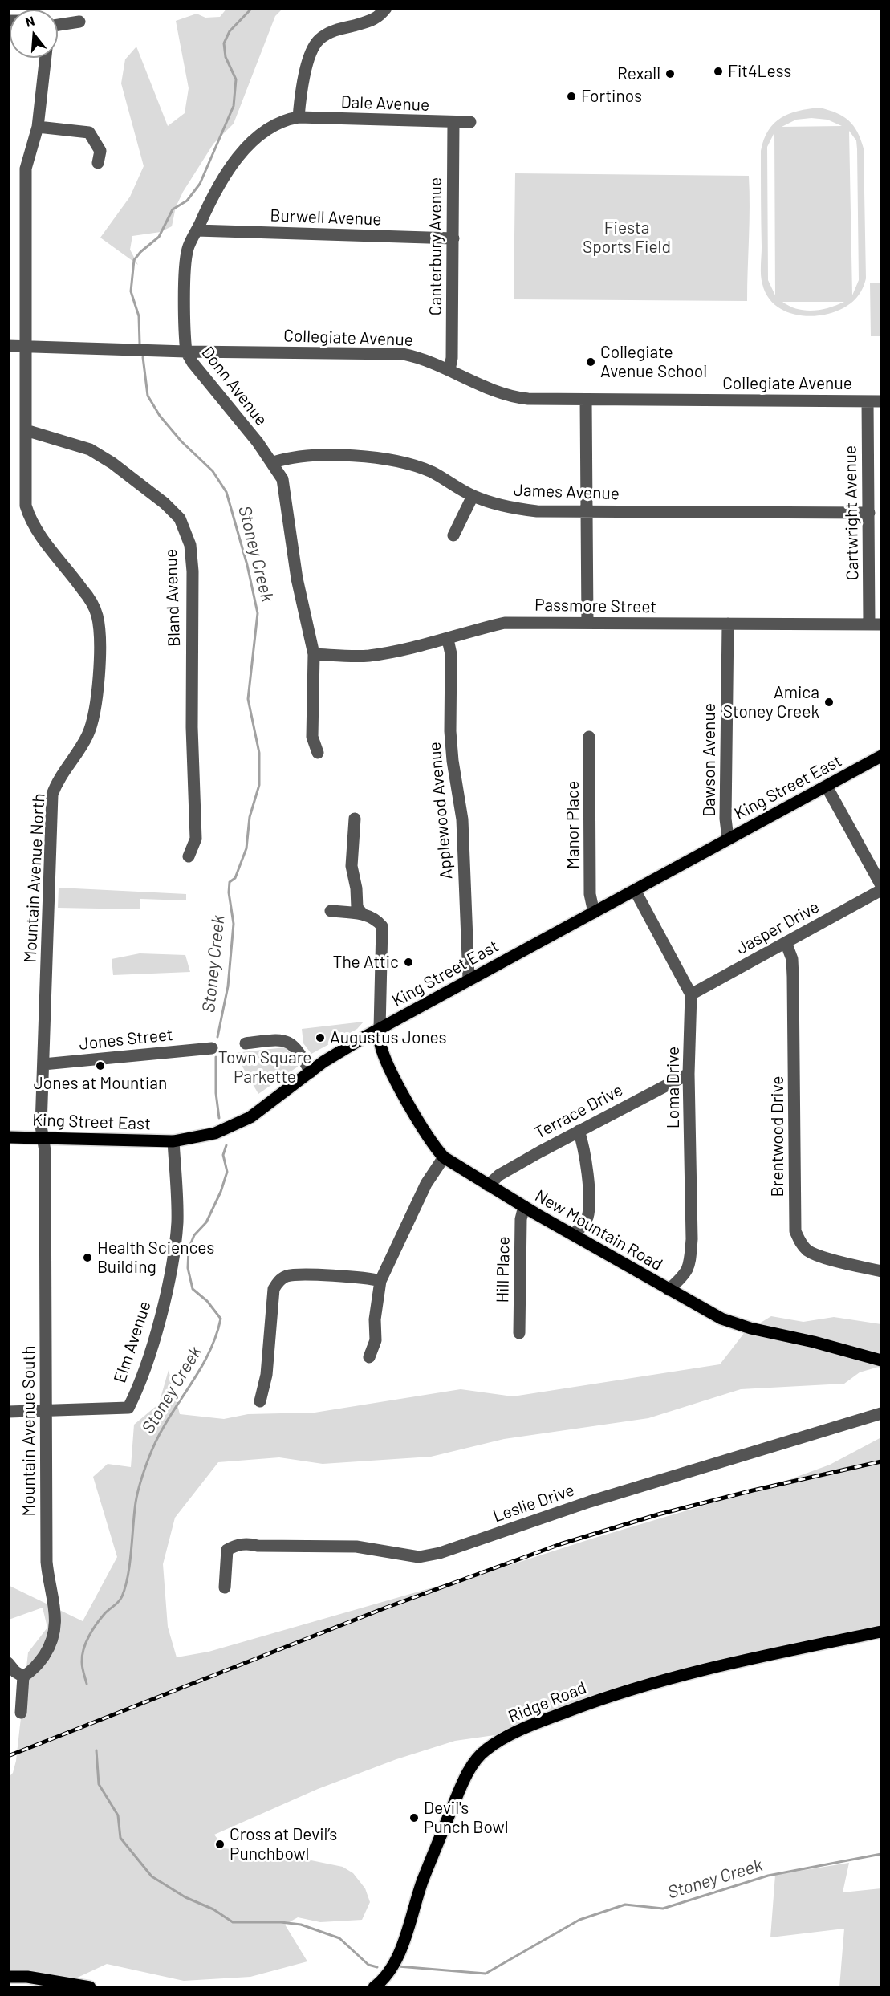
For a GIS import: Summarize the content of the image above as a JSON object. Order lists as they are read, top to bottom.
{
  "streets": {
    "main road": ["King Street East", "New Mountain Road", "Ridge Road"],
    "street": [
      "Dale Avenue",
      "Burwell Avenue",
      "Canterbury Avenue",
      "Collegiate Avenue",
      "Donn Avenue",
      "James Avenue",
      "Cartwright Avenue",
      "Bland Avenue",
      "Passmore Street",
      "Dawson Avenue",
      "Applewood Avenue",
      "Manor Place",
      "Mountain Avenue North",
      "Jasper Drive",
      "Jones Street",
      "Loma Drive",
      "Terrace Drive",
      "Brentwood Drive",
      "Hill Place",
      "Elm Avenue",
      "Mountain Avenue South",
      "Leslie Drive"
    ]
  },
  "crossings": [
    ["Dale Avenue", "Canterbury Avenue"],
    ["Dale Avenue", "Donn Avenue"],
    ["Burwell Avenue", "Canterbury Avenue"],
    ["Burwell Avenue", "Donn Avenue"],
    ["Canterbury Avenue", "Collegiate Avenue"],
    ["Collegiate Avenue", "Donn Avenue"],
    ["Collegiate Avenue", "Cartwright Avenue"],
    ["Collegiate Avenue", "Mountain Avenue North"],
    ["Donn Avenue", "James Avenue"],
    ["Donn Avenue", "Passmore Street"],
    ["James Avenue", "Cartwright Avenue"],
    ["Cartwright Avenue", "Passmore Street"],
    ["Bland Avenue", "Mountain Avenue North"],
    ["Passmore Street", "Dawson Avenue"],
    ["Passmore Street", "Applewood Avenue"],
    ["Dawson Avenue", "King Street East"],
    ["King Street East", "Applewood Avenue"],
    ["King Street East", "Manor Place"],
    ["King Street East", "Mountain Avenue North"],
    ["King Street East", "New Mountain Road"],
    ["King Street East", "Elm Avenue"],
    ["King Street East", "Mountain Avenue South"],
    ["Mountain Avenue North", "Jones Street"],
    ["Mountain Avenue North", "Mountain Avenue South"],
    ["Jasper Drive", "Loma Drive"],
    ["Jasper Drive", "Brentwood Drive"],
    ["Loma Drive", "Terrace Drive"],
    ["Loma Drive", "New Mountain Road"],
    ["Terrace Drive", "New Mountain Road"],
    ["New Mountain Road", "Hill Place"],
    ["Elm Avenue", "Mountain Avenue South"]
  ],
  "water": ["Stoney Creek"],
  "parks": ["Fiesta Sports Field", "Town Square Parkette"],
  "places": [
    "Fit4Less",
    "Rexall",
    "Fortinos",
    "Collegiate Avenue School",
    "Amica Stoney Creek",
    "The Attic",
    "Augustus Jones",
    "Jones at Mountian",
    "Health Sciences Building",
    "Devil's Punch Bowl",
    "Cross at Devil’s Punchbowl"
  ],
  "north": "top"
}
